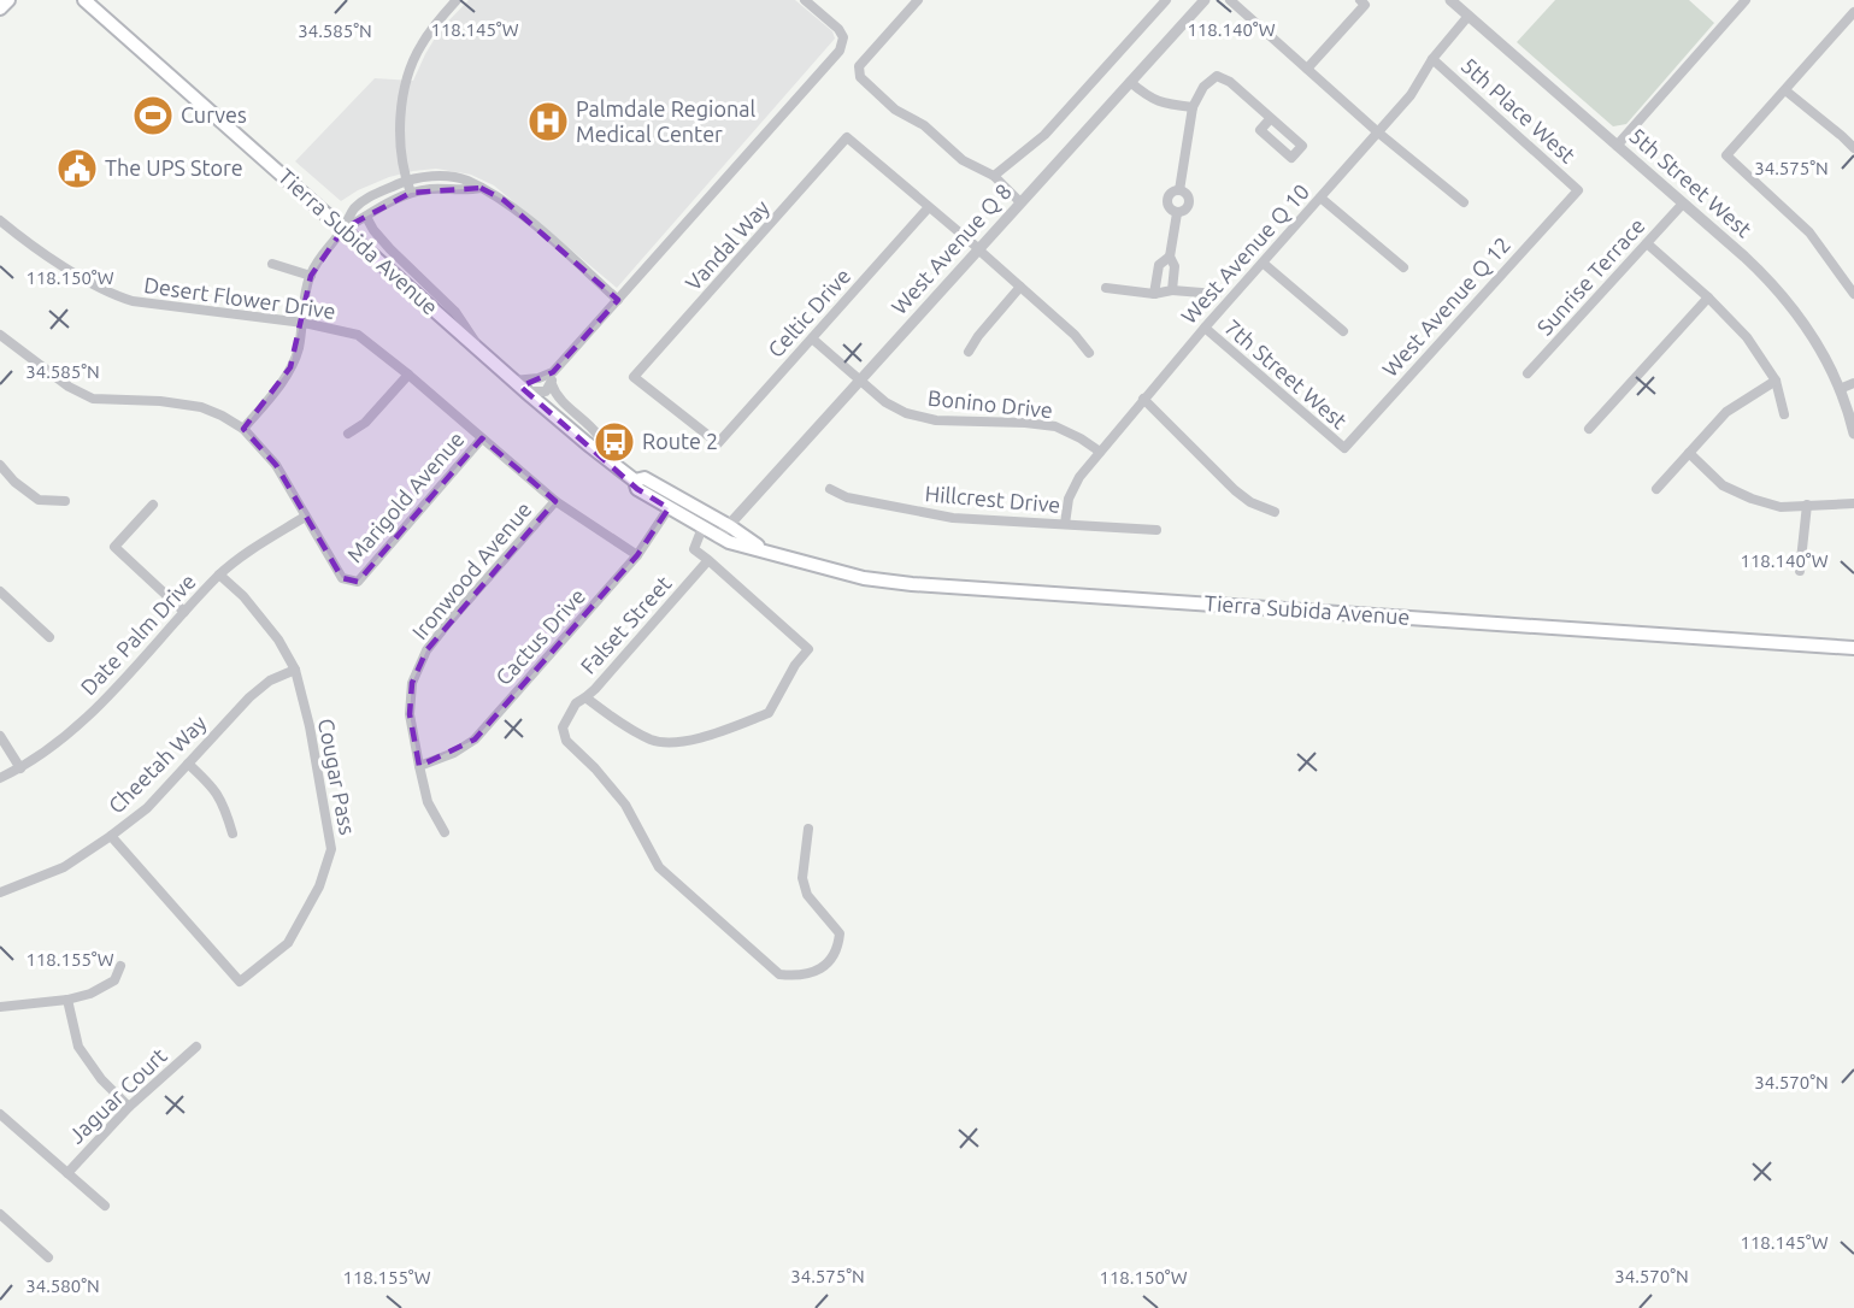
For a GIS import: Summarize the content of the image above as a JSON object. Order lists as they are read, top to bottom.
{
  "streets": {
    "main road": ["Tierra Subida Avenue"],
    "street": [
      "5th Place West",
      "5th Street West",
      "Vandal Way",
      "West Avenue Q 8",
      "West Avenue Q 10",
      "Sunrise Terrace",
      "Desert Flower Drive",
      "West Avenue Q 12",
      "Celtic Drive",
      "7th Street West",
      "Bonino Drive",
      "Marigold Avenue",
      "Hillcrest Drive",
      "Ironwood Avenue",
      "Falset Street",
      "Date Palm Drive",
      "Cactus Drive",
      "Cheetah Way",
      "Cougar Pass",
      "Jaguar Court"
    ]
  },
  "crossings": [
    ["5th Place West", "West Avenue Q 10"],
    ["5th Place West", "West Avenue Q 12"],
    ["5th Street West", "West Avenue Q 10"],
    ["5th Street West", "Sunrise Terrace"],
    ["Tierra Subida Avenue", "West Avenue Q 8"],
    ["Tierra Subida Avenue", "Cactus Drive"],
    ["Vandal Way", "Celtic Drive"],
    ["West Avenue Q 8", "Bonino Drive"],
    ["West Avenue Q 10", "7th Street West"],
    ["West Avenue Q 10", "Bonino Drive"],
    ["West Avenue Q 10", "Hillcrest Drive"],
    ["Desert Flower Drive", "Marigold Avenue"],
    ["Desert Flower Drive", "Ironwood Avenue"],
    ["Desert Flower Drive", "Cactus Drive"],
    ["West Avenue Q 12", "7th Street West"],
    ["Celtic Drive", "Bonino Drive"],
    ["Marigold Avenue", "Date Palm Drive"],
    ["Ironwood Avenue", "Cactus Drive"],
    ["Date Palm Drive", "Cougar Pass"],
    ["Cheetah Way", "Cougar Pass"]
  ],
  "places": {
    "sports": ["Curves"],
    "hospital": ["Palmdale Regional Medical Center"],
    "public building": ["The UPS Store"],
    "bus stop": ["Route 2"]
  },
  "coordinates": [
    "118.145°W",
    "118.140°W",
    "34.585°N",
    "34.575°N",
    "118.150°W",
    "118.155°W",
    "34.570°N",
    "34.580°N"
  ]
}
